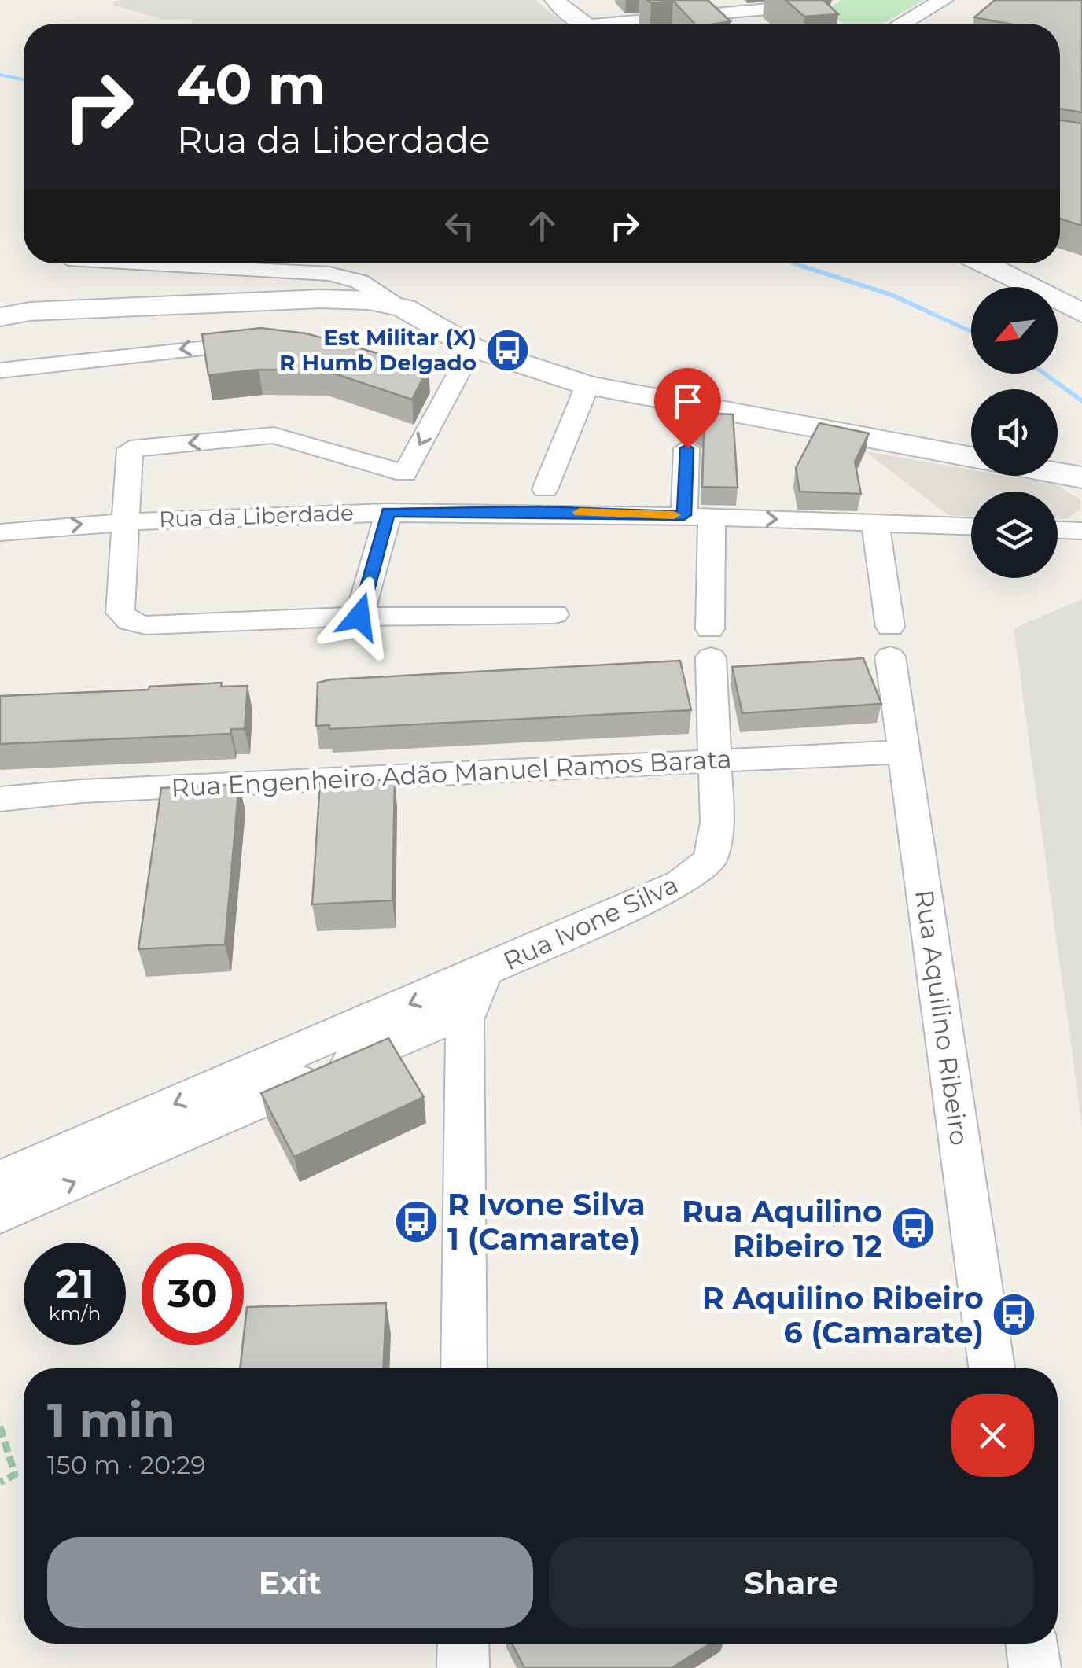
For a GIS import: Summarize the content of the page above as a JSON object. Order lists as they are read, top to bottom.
{
  "streets": {
    "street": [
      "Rua da Liberdade",
      "Rua Engenheiro Adão Manuel Ramos Barata",
      "Rua Ivone Silva",
      "Rua Aquilino Ribeiro"
    ]
  },
  "crossings": [
    ["Rua da Liberdade", "Rua Ivone Silva"],
    ["Rua da Liberdade", "Rua Aquilino Ribeiro"],
    ["Rua Engenheiro Adão Manuel Ramos Barata", "Rua Ivone Silva"],
    ["Rua Engenheiro Adão Manuel Ramos Barata", "Rua Aquilino Ribeiro"]
  ],
  "places": {
    "bus stop": [
      "Est Militar (X) R Humb Delgado",
      "R Ivone Silva 1 (Camarate)",
      "Rua Aquilino Ribeiro 12",
      "R Aquilino Ribeiro 6 (Camarate)"
    ]
  },
  "north": "bottom left",
  "page": {
    "turn": ["40 m", "Rua da Liberdade"],
    "speed": "21 km/h",
    "limit": "30",
    "heading": ["1 min", "150 m · 20:29"],
    "buttons": ["Exit", "Share"]
  }
}
